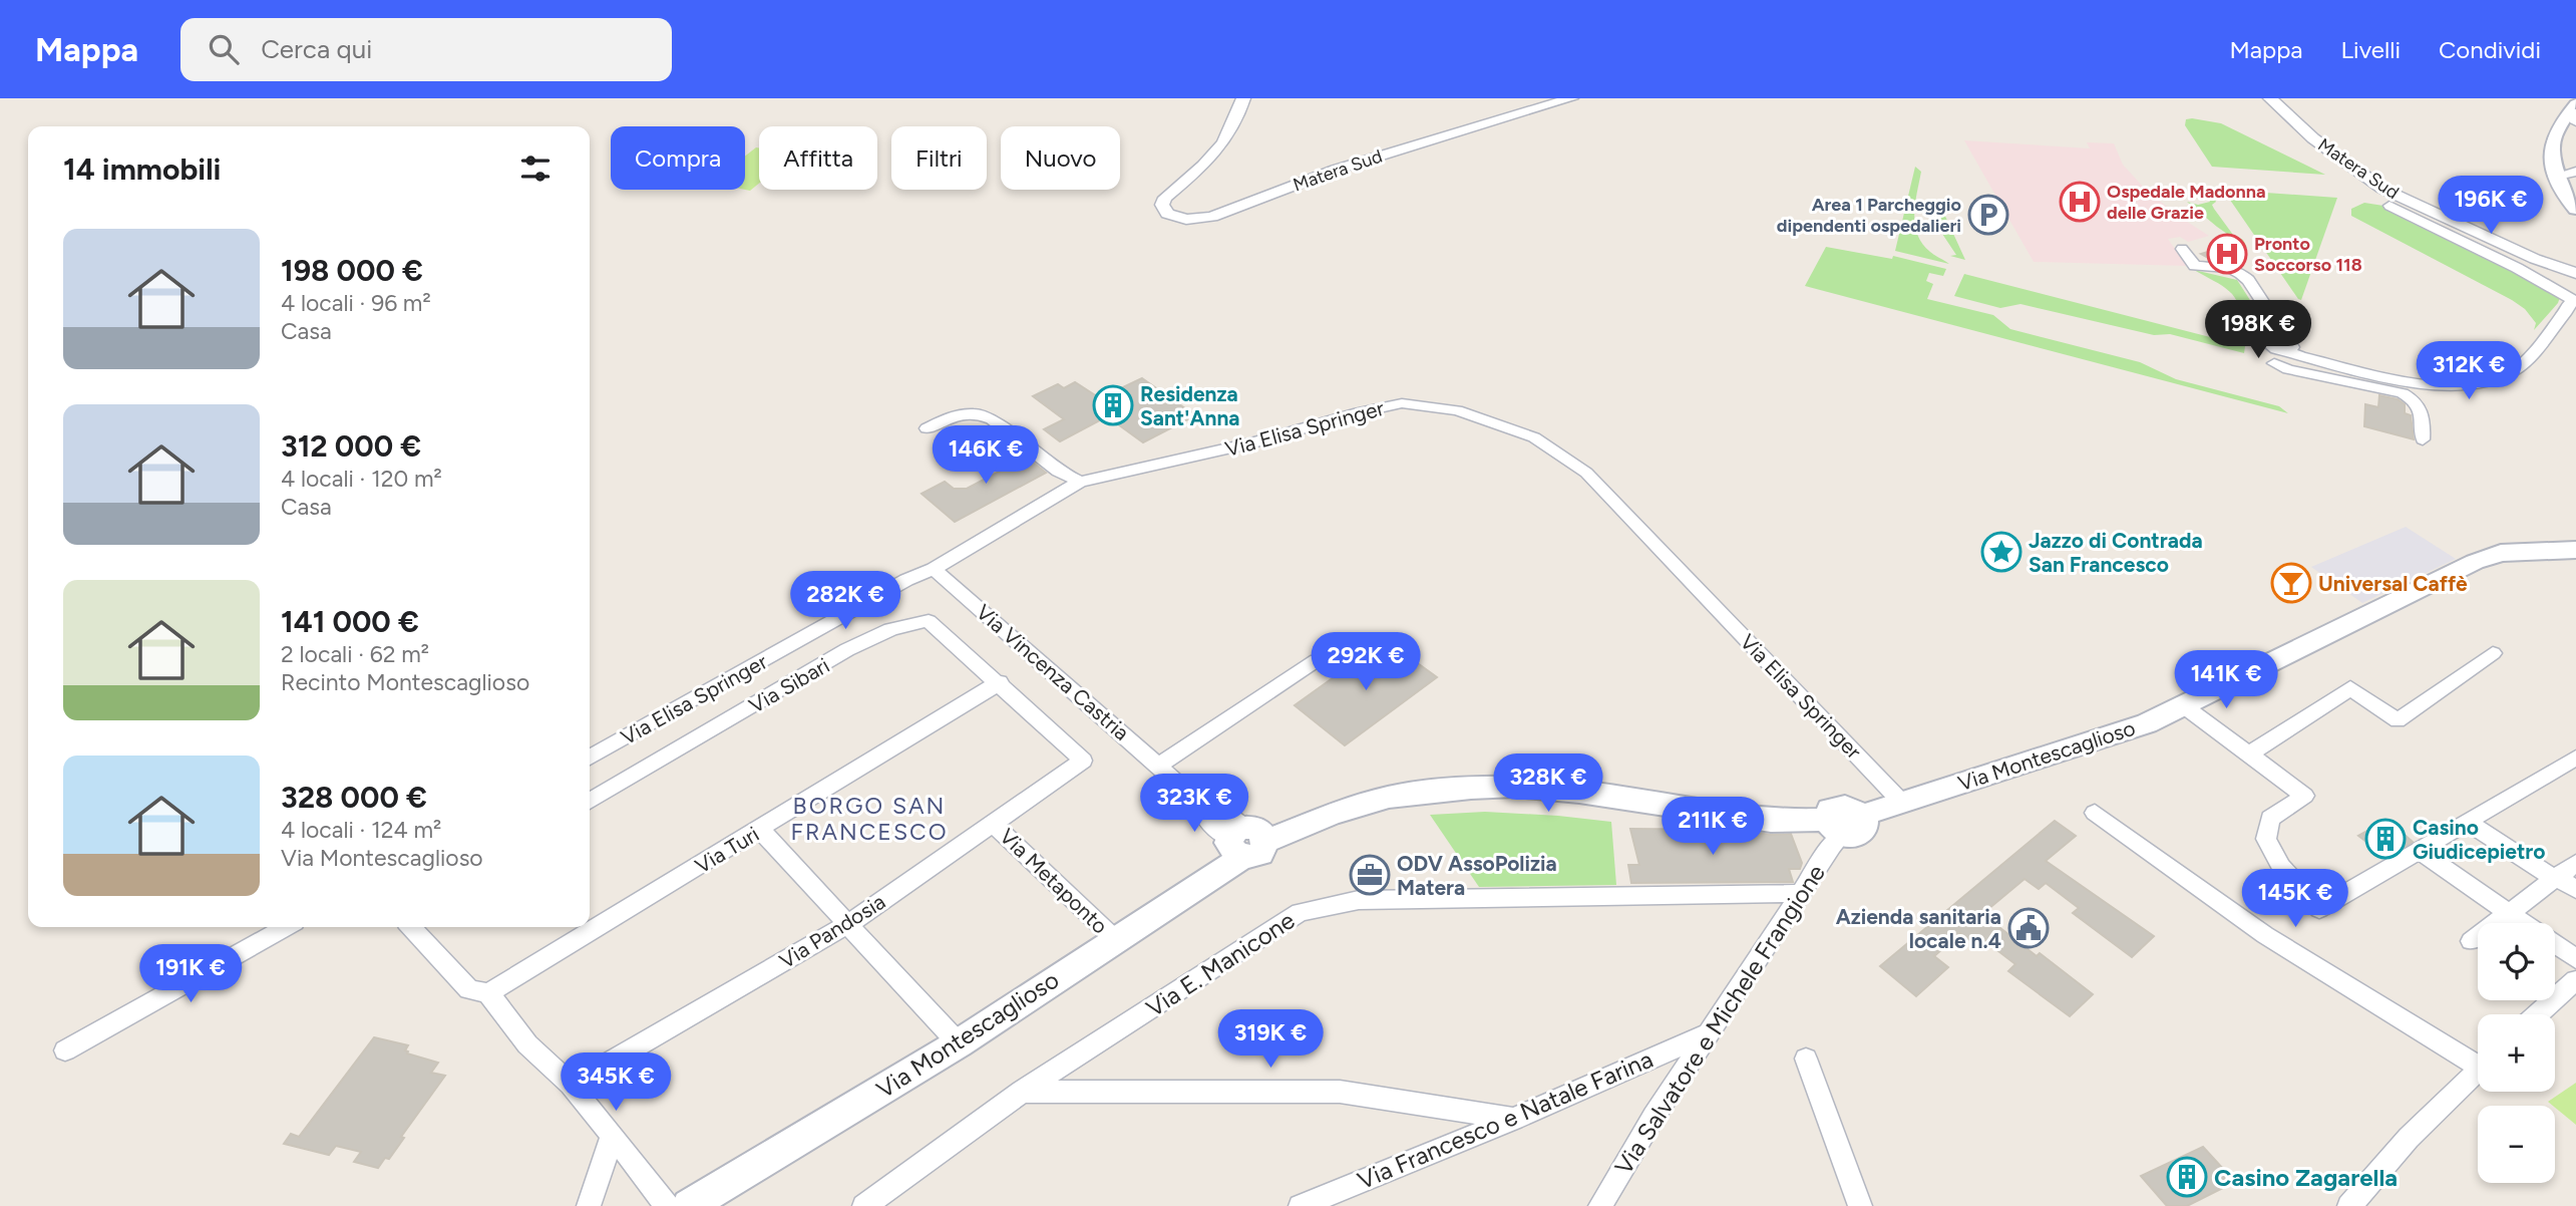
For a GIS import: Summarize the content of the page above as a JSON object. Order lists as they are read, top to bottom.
{
  "streets": {
    "main road": ["Via Montescaglioso"],
    "street": [
      "Matera Sud",
      "Via Elisa Springer",
      "Via Vincenza Castria",
      "Via Sibari",
      "Via Turi",
      "Via Metaponto",
      "Via Pandosia",
      "Via E. Manicone",
      "Via Salvatore e Michele Frangione",
      "Via Francesco e Natale Farina"
    ]
  },
  "crossings": [
    ["Via Elisa Springer", "Via Vincenza Castria"],
    ["Via Elisa Springer", "Via Montescaglioso"],
    ["Via Vincenza Castria", "Via Montescaglioso"],
    ["Via Sibari", "Via Turi"],
    ["Via Sibari", "Via Pandosia"],
    ["Via Montescaglioso", "Via Metaponto"],
    ["Via Montescaglioso", "Via Salvatore e Michele Frangione"],
    ["Via Metaponto", "Via Pandosia"],
    ["Via E. Manicone", "Via Salvatore e Michele Frangione"],
    ["Via Salvatore e Michele Frangione", "Via Francesco e Natale Farina"]
  ],
  "districts": ["BORGO SAN FRANCESCO"],
  "places": {
    "hospital": ["Ospedale Madonna delle Grazie", "Pronto Soccorso 118"],
    "parking": ["Area 1 Parcheggio dipendenti ospedalieri"],
    "building": ["Residenza Sant'Anna", "Casino Giudicepietro", "Casino Zagarella"],
    "place": ["Jazzo di Contrada San Francesco"],
    "bar": ["Universal Caffè"],
    "office": ["ODV AssoPolizia Matera"],
    "public building": ["Azienda sanitaria locale n.4"]
  },
  "page": {
    "header": "Mappa",
    "search": "Cerca qui",
    "nav": ["Mappa", "Livelli", "Condividi"],
    "chip": [
      "Compra",
      "Affitta",
      "Filtri",
      "Nuovo"
    ],
    "heading": "14 immobili",
    "price": [
      "196K €",
      "198K €",
      "312K €",
      "146K €",
      "282K €",
      "292K €",
      "141K €",
      "328K €",
      "323K €",
      "211K €",
      "145K €",
      "191K €",
      "319K €",
      "345K €"
    ],
    "list": [
      {
        "name": "198 000 €",
        "note": "4 locali · 96 m² · Casa"
      },
      {
        "name": "312 000 €",
        "note": "4 locali · 120 m² · Casa"
      },
      {
        "name": "141 000 €",
        "note": "2 locali · 62 m² · Recinto Montescaglioso"
      },
      {
        "name": "328 000 €",
        "note": "4 locali · 124 m² · Via Montescaglioso"
      }
    ],
    "map_buttons": ["+", "−"]
  }
}
